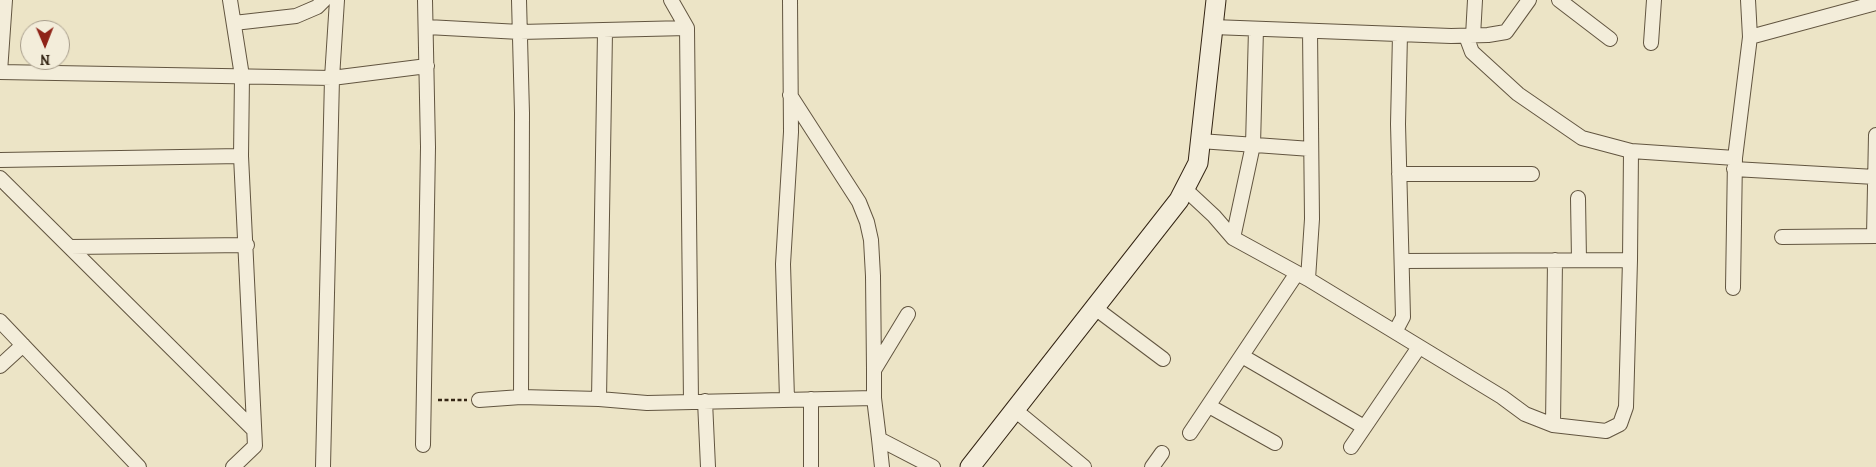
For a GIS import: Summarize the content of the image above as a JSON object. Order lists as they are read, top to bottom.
{
  "north": "bottom"
}
